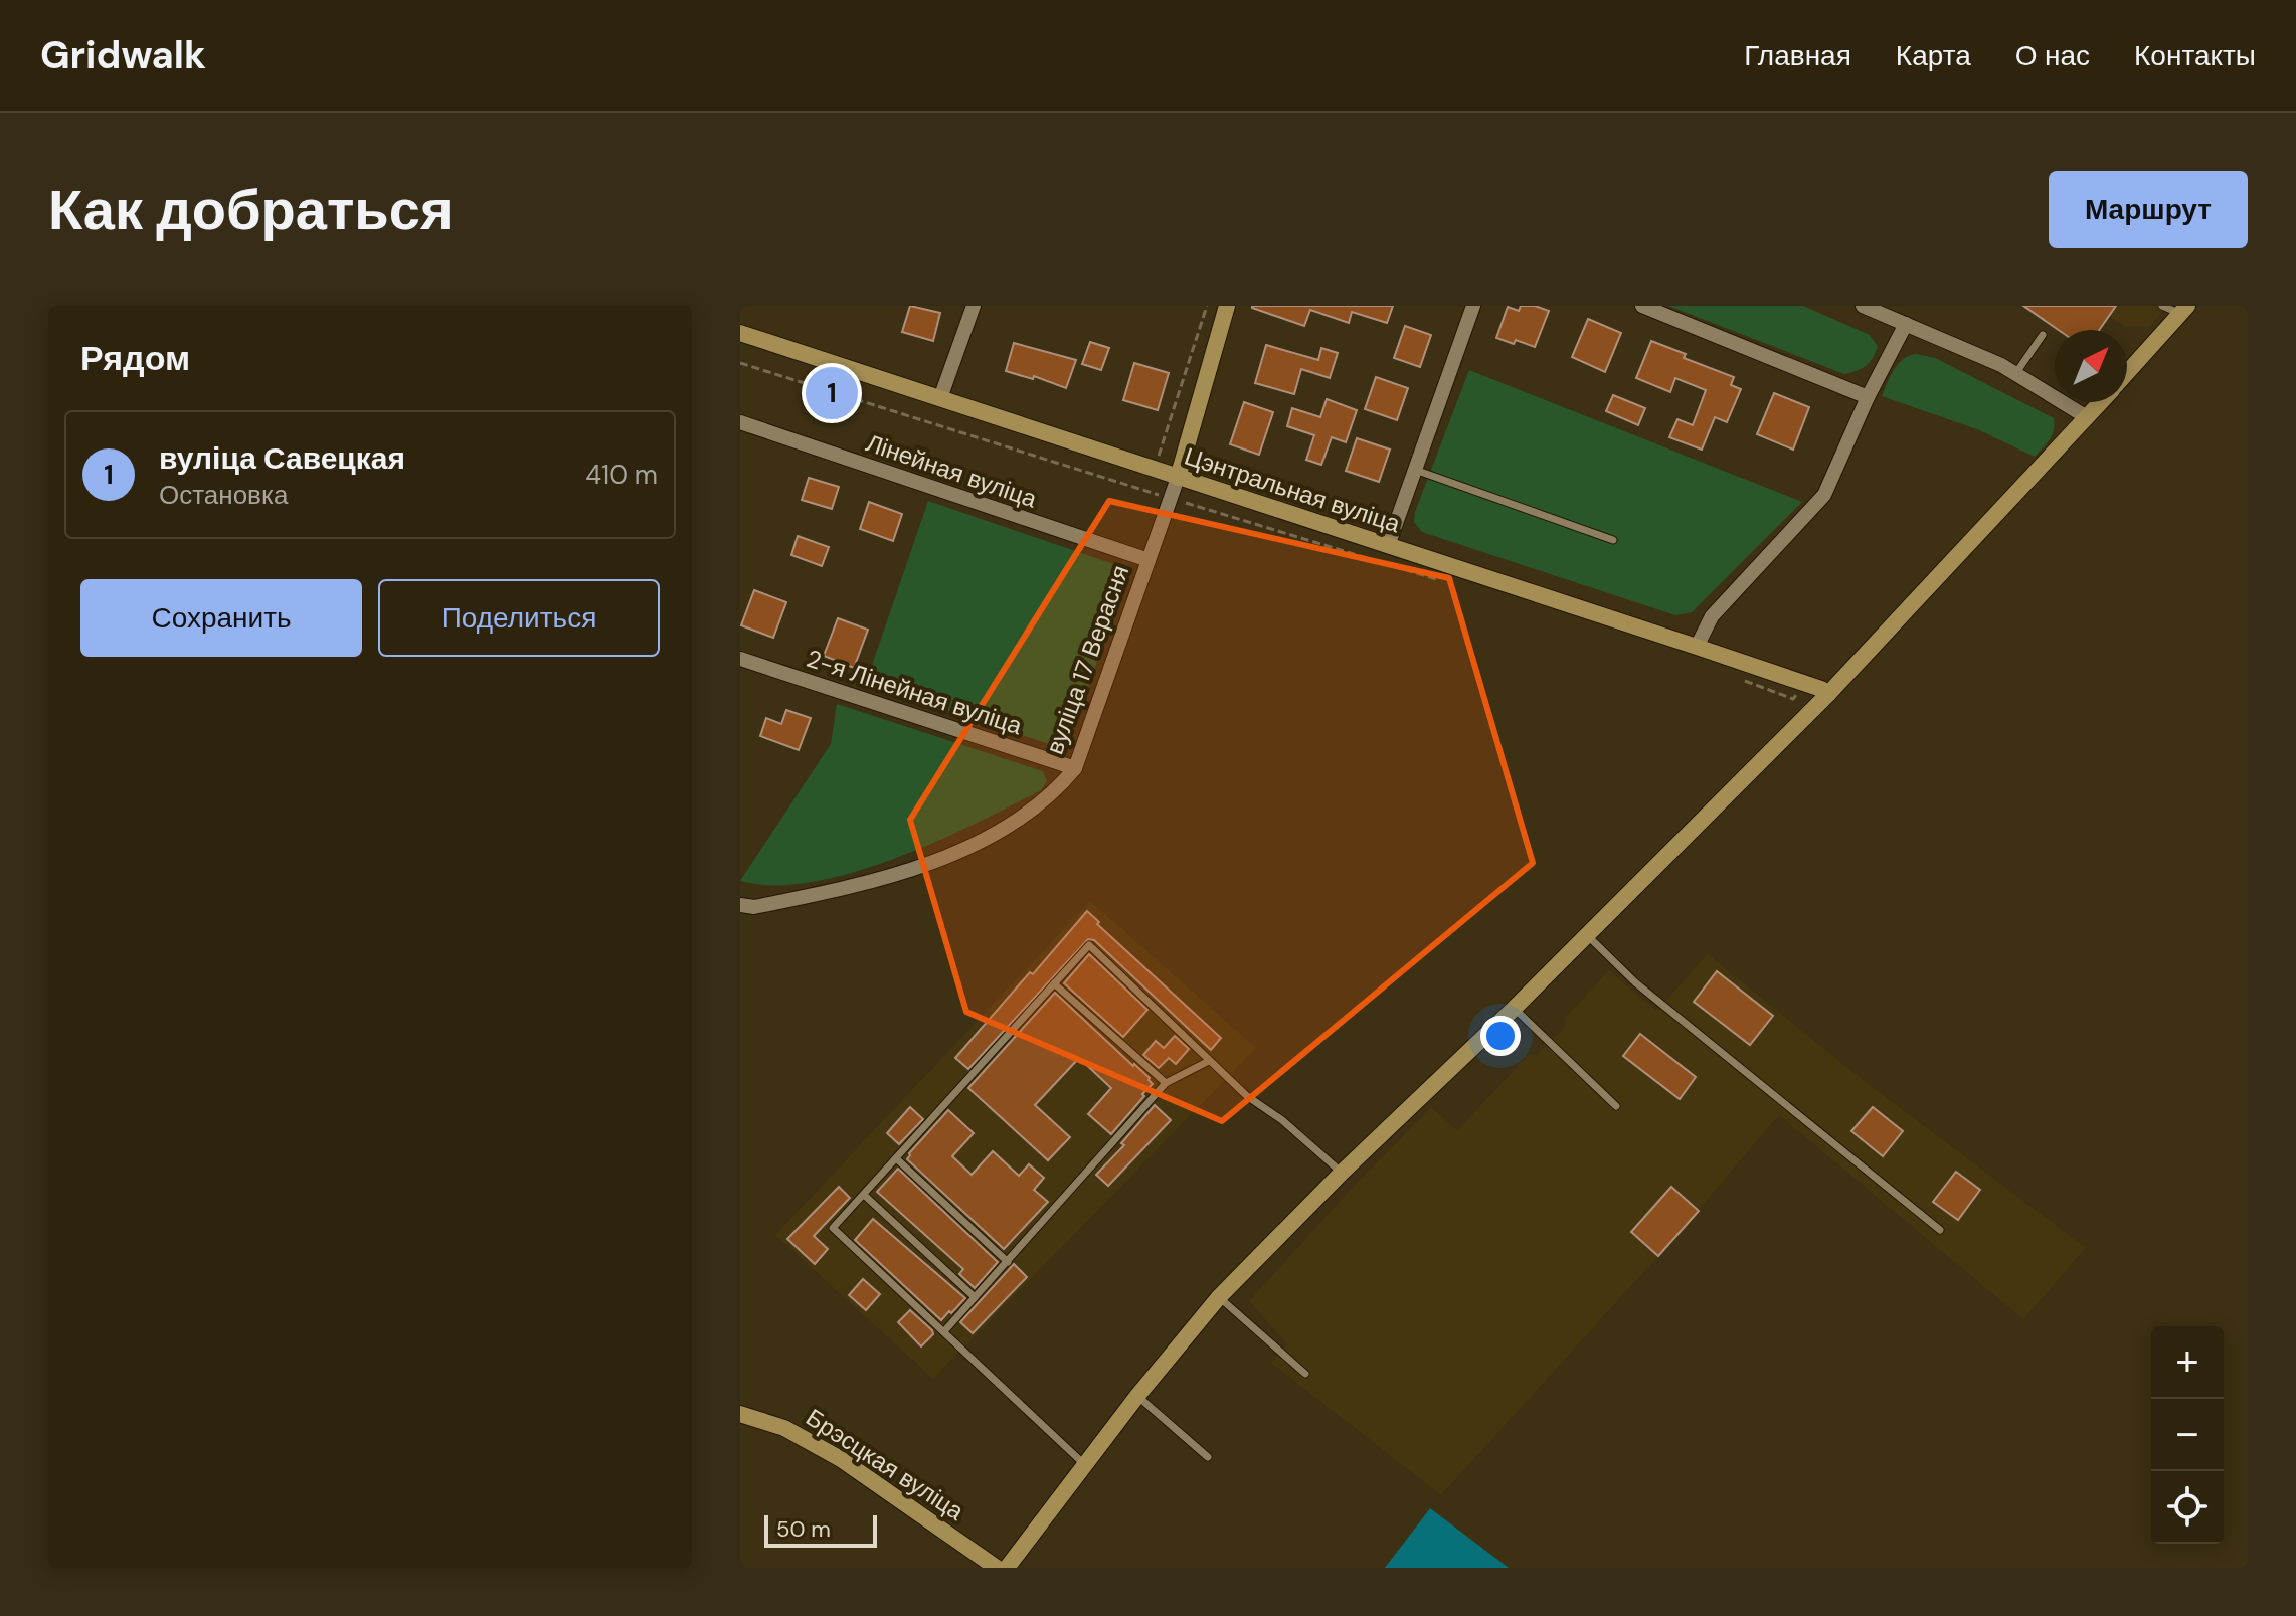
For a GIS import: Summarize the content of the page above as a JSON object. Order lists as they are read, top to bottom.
{
  "streets": {
    "street": [
      "Лінейная вуліца",
      "Цэнтральная вуліца",
      "вуліца 17 Верасня",
      "2-я Лінейная вуліца",
      "Брэсцкая вуліца"
    ]
  },
  "crossings": [
    ["Лінейная вуліца", "вуліца 17 Верасня"],
    ["Цэнтральная вуліца", "вуліца 17 Верасня"],
    ["вуліца 17 Верасня", "2-я Лінейная вуліца"]
  ],
  "scale_bar": "50 m",
  "north": "top right",
  "page": {
    "header": "Gridwalk",
    "nav": [
      "Главная",
      "Карта",
      "О нас",
      "Контакты"
    ],
    "buttons": [
      "Маршрут",
      ["Сохранить", "Поделиться"]
    ],
    "title": "Как добраться",
    "heading": "Рядом",
    "pins": "1",
    "list": [
      {
        "mark": "1",
        "name": "вуліца Савецкая",
        "note": "Остановка",
        "value": "410 m"
      }
    ],
    "map_buttons": ["+", "−"],
    "scale": "50 m"
  }
}
